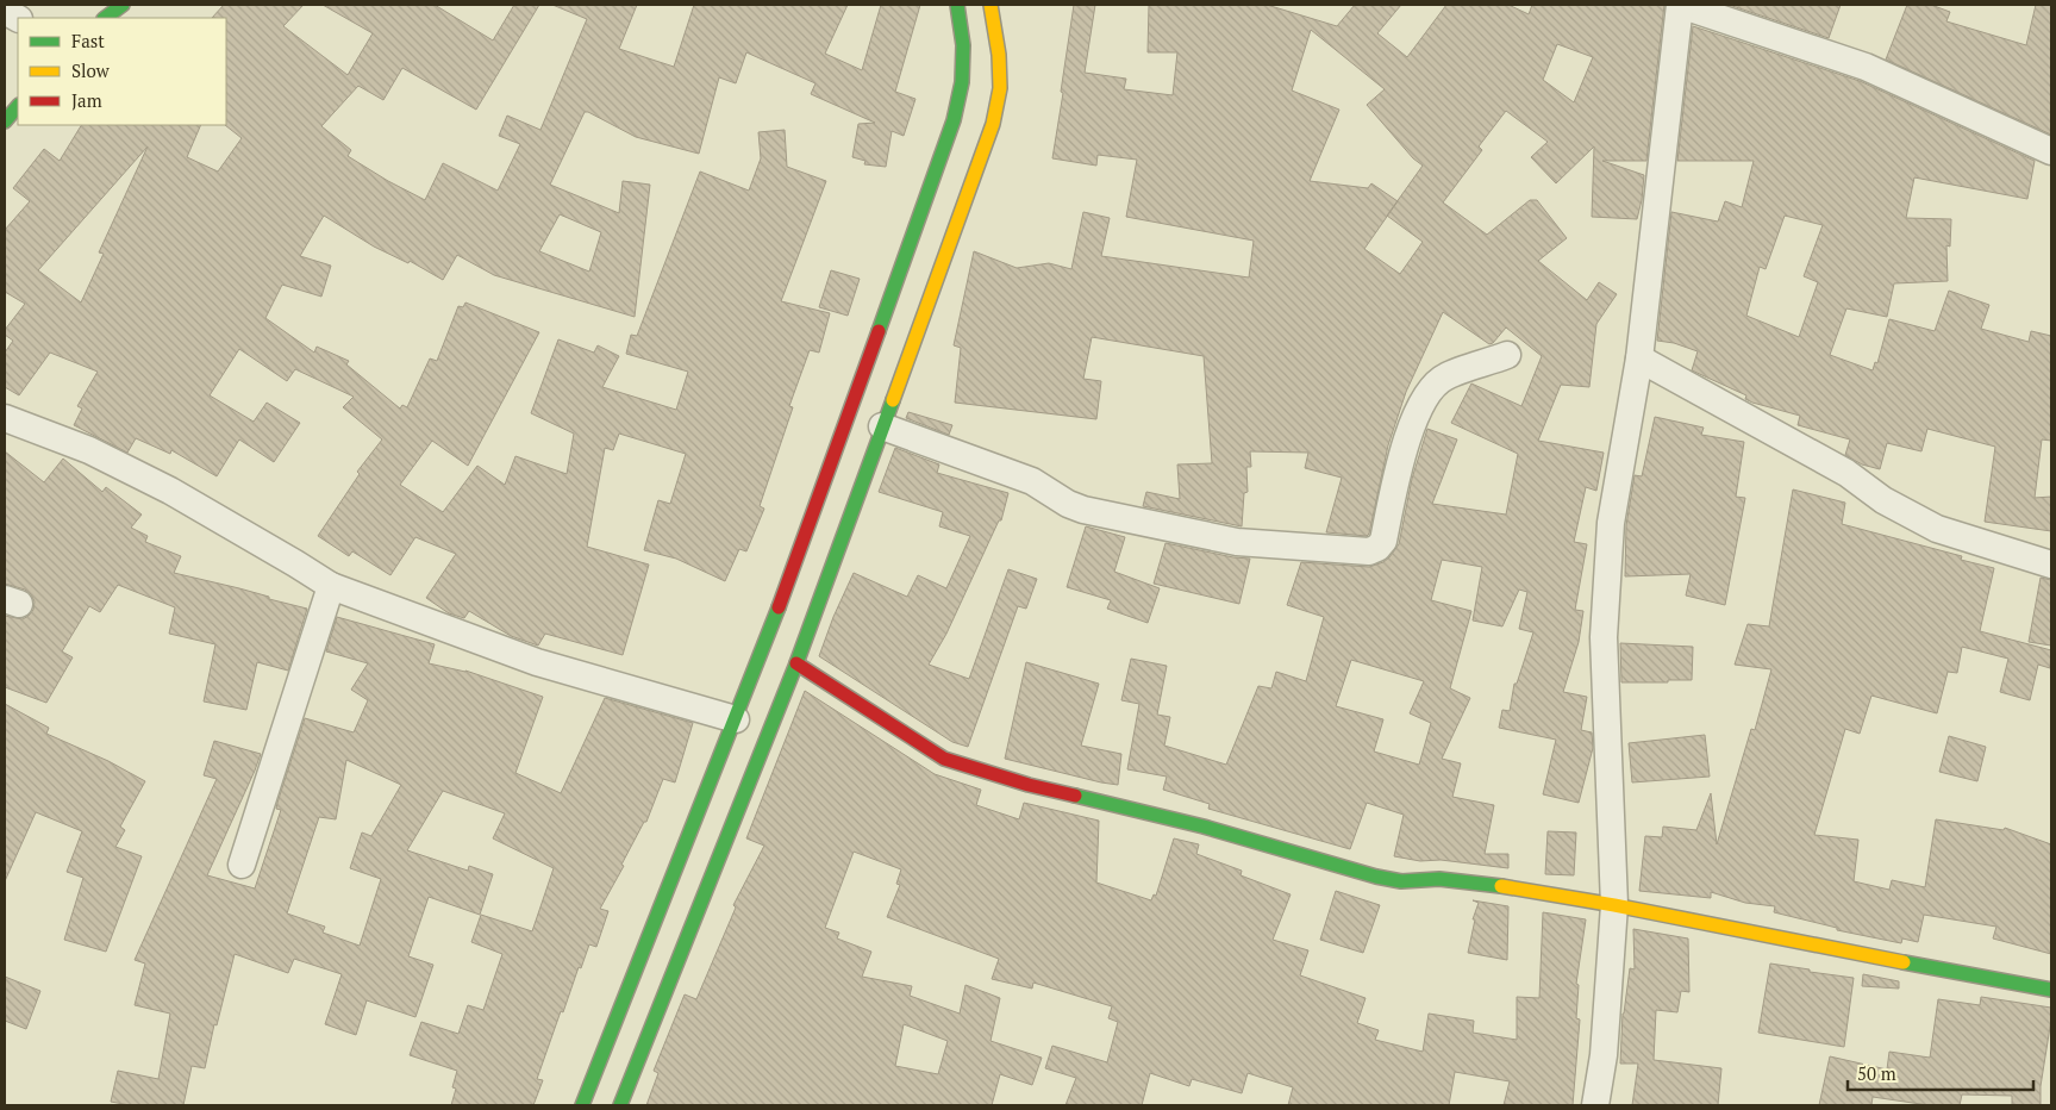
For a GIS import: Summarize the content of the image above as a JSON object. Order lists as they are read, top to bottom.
{
  "legend": ["Fast", "Slow", "Jam"],
  "scale_bar": "50 m"
}
